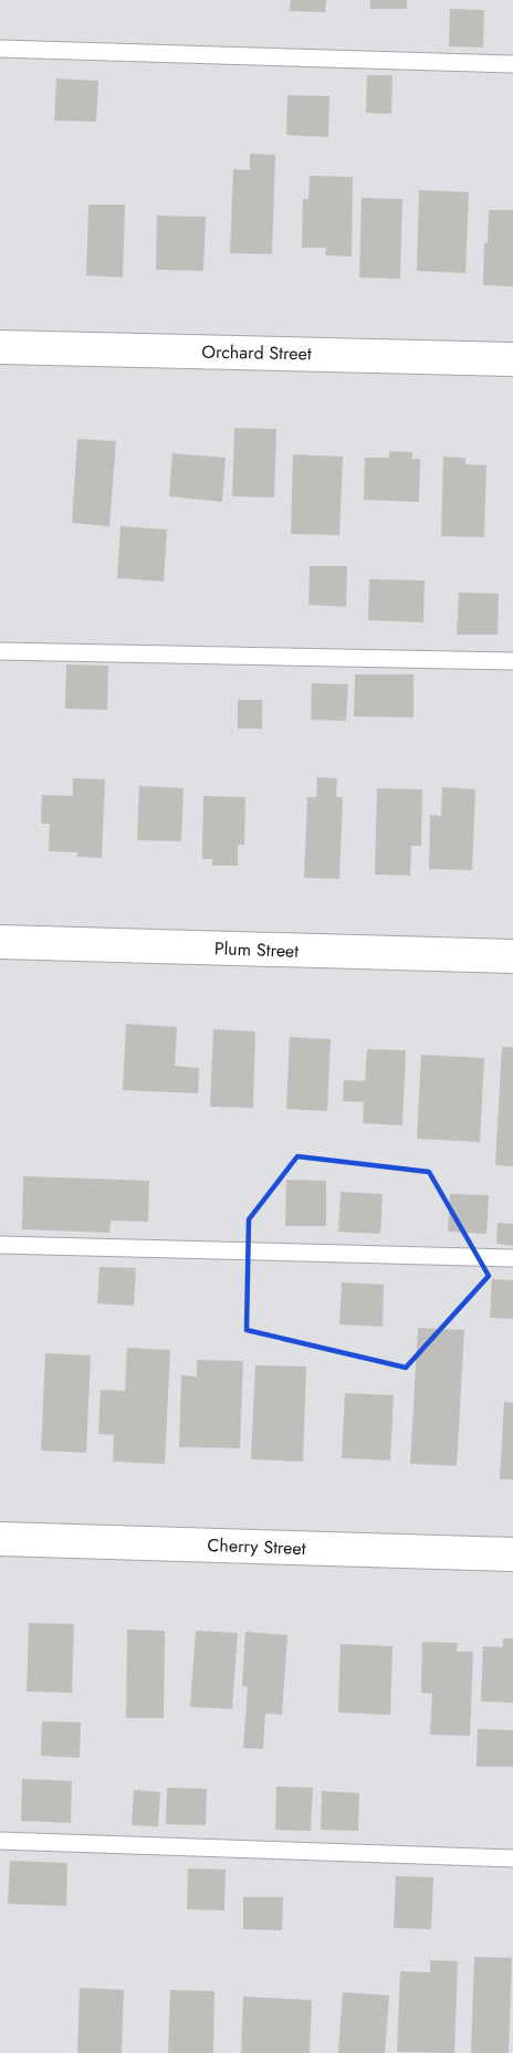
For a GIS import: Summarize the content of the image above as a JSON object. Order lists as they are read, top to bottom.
{
  "streets": {
    "street": ["Orchard Street", "Plum Street", "Cherry Street"]
  }
}
